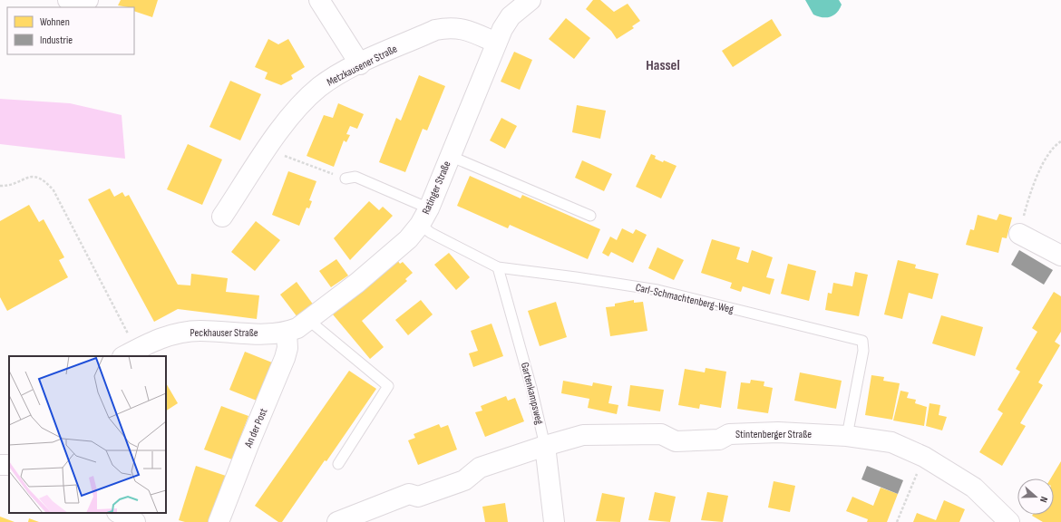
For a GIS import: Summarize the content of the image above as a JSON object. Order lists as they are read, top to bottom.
{
  "streets": {
    "street": [
      "Metzkausener Straße",
      "Ratinger Straße",
      "Peckhauser Straße",
      "Gartenkampsweg",
      "An der Post",
      "Stintenberger Straße"
    ],
    "lane": ["Carl-Schmachtenberg-Weg"]
  },
  "crossings": [
    ["Metzkausener Straße", "Ratinger Straße"],
    ["Ratinger Straße", "Carl-Schmachtenberg-Weg"],
    ["Ratinger Straße", "Peckhauser Straße"],
    ["Ratinger Straße", "An der Post"],
    ["Carl-Schmachtenberg-Weg", "Gartenkampsweg"],
    ["Carl-Schmachtenberg-Weg", "Stintenberger Straße"],
    ["Peckhauser Straße", "An der Post"],
    ["Gartenkampsweg", "Stintenberger Straße"]
  ],
  "districts": ["Hassel"],
  "legend": ["Wohnen", "Industrie"],
  "north": "right"
}
